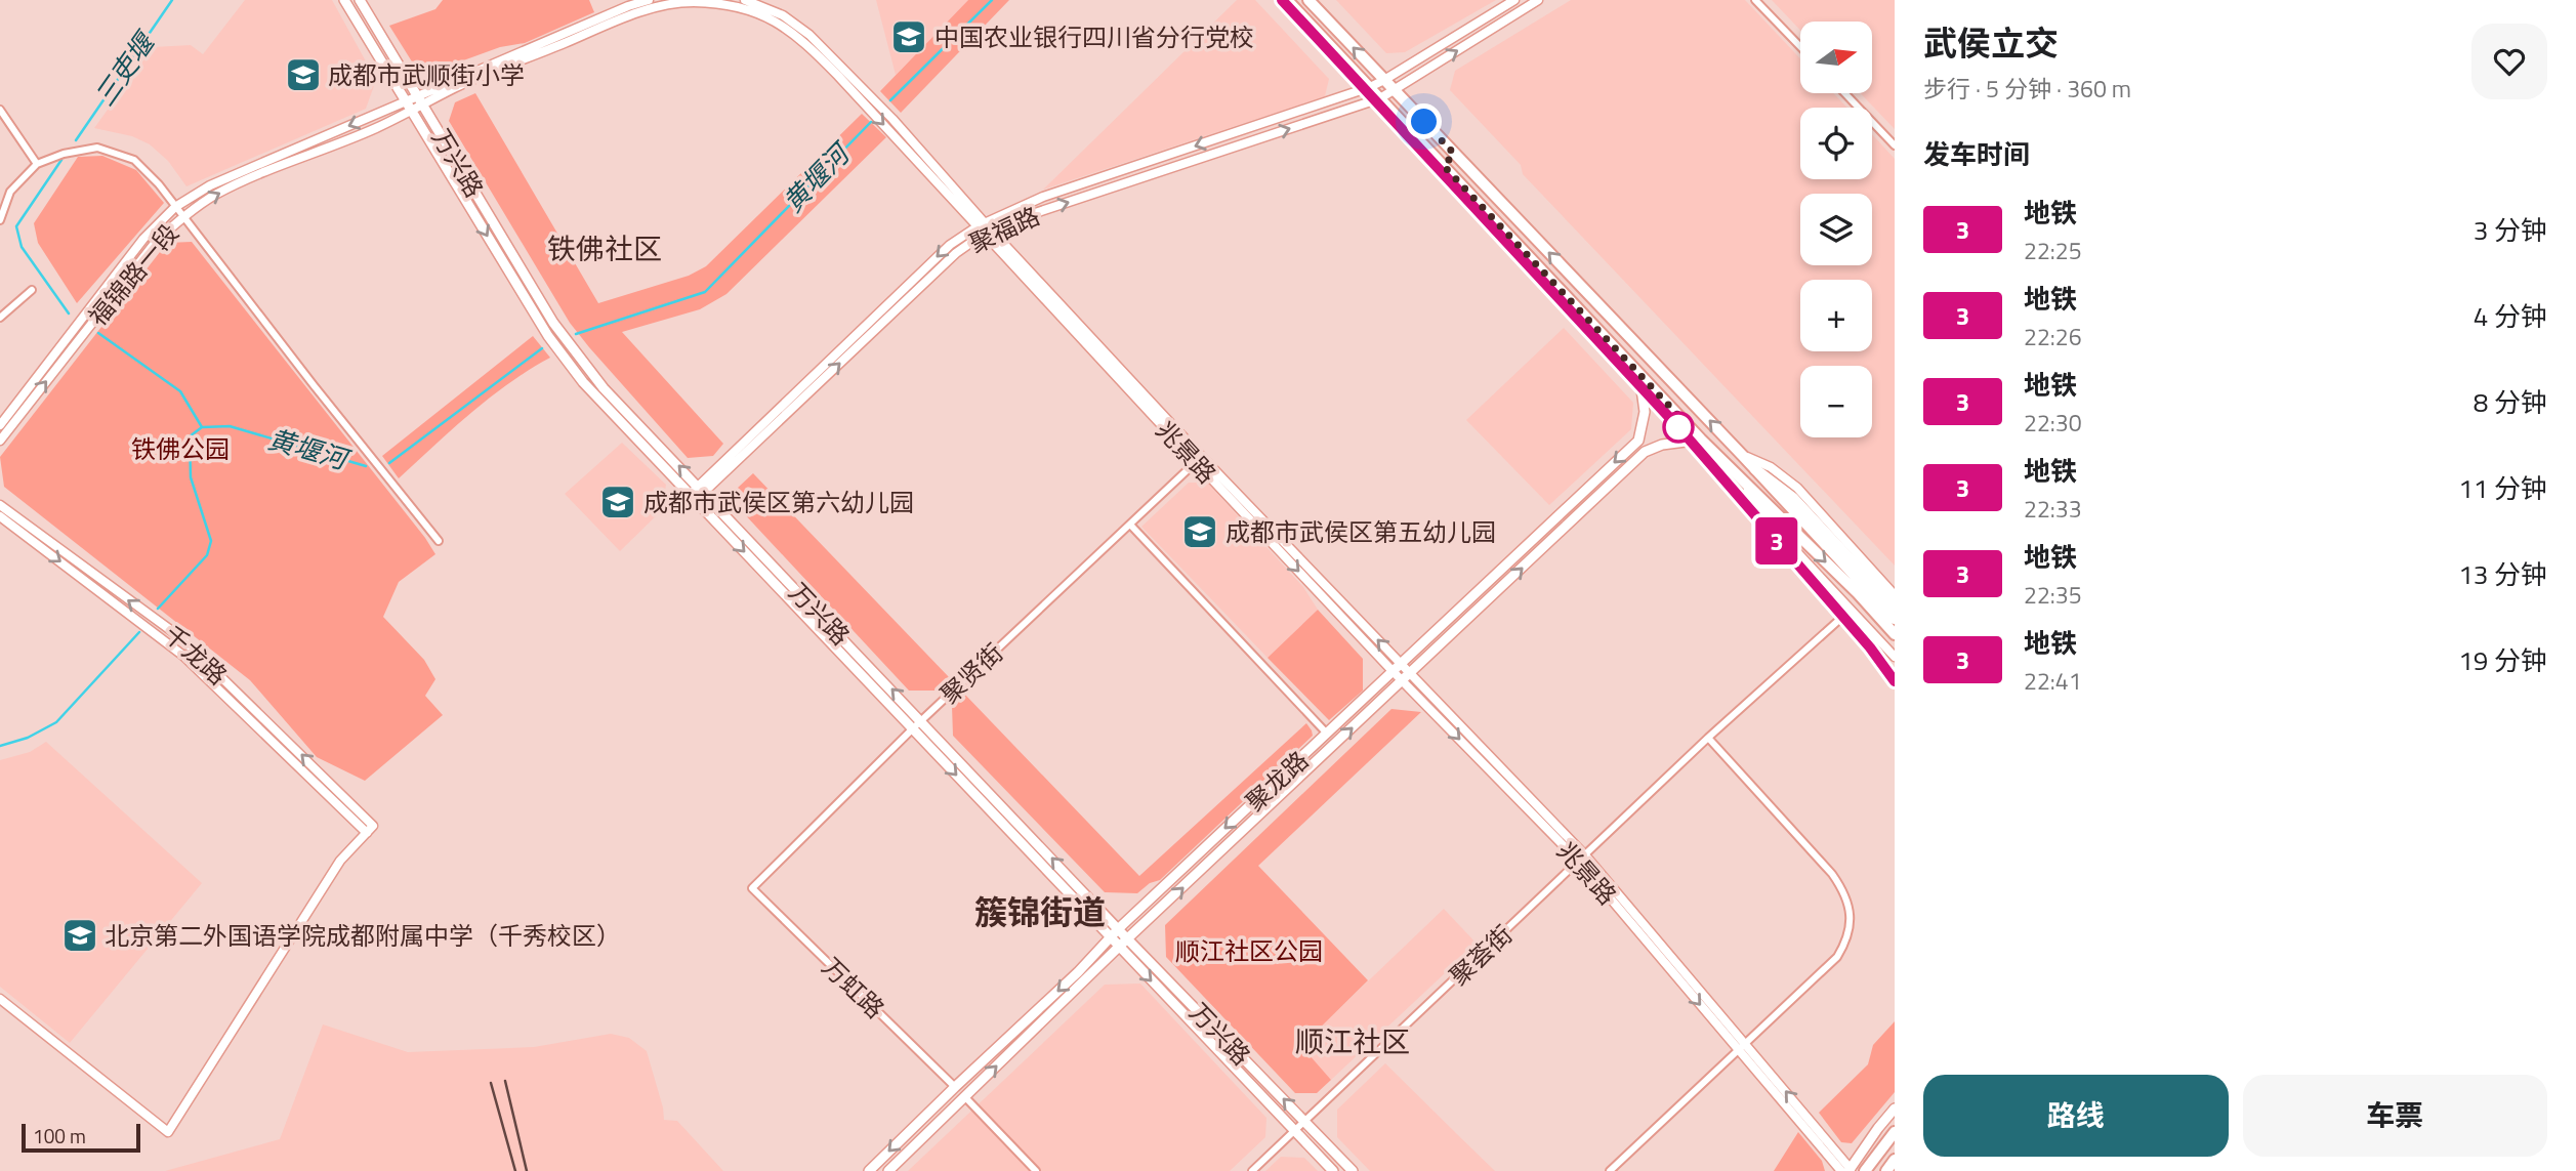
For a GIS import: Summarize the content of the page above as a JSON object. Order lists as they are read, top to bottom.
{
  "streets": {
    "main road": ["万兴路", "聚龙路"],
    "street": [
      "聚福路",
      "福锦路一段",
      "兆景路",
      "千龙路",
      "聚贤街",
      "聚荟街",
      "万虹路"
    ]
  },
  "crossings": [
    ["万兴路", "聚福路"],
    ["万兴路", "福锦路一段"],
    ["万兴路", "兆景路"],
    ["万兴路", "聚贤街"],
    ["万兴路", "聚龙路"],
    ["万兴路", "聚荟街"],
    ["聚福路", "兆景路"],
    ["福锦路一段", "兆景路"],
    ["兆景路", "聚贤街"],
    ["兆景路", "聚龙路"],
    ["兆景路", "聚荟街"],
    ["聚贤街", "万虹路"],
    ["聚龙路", "万虹路"]
  ],
  "districts": ["铁佛社区", "簇锦街道", "顺江社区"],
  "water": ["三吏堰", "黄堰河"],
  "parks": ["铁佛公园", "顺江社区公园"],
  "places": {
    "school or university": [
      "中国农业银行四川省分行党校",
      "成都市武顺街小学",
      "成都市武侯区第六幼儿园",
      "成都市武侯区第五幼儿园",
      "北京第二外国语学院成都附属中学（千秀校区）"
    ]
  },
  "lines": ["metro line 3"],
  "scale_bar": "100 m",
  "north": "right",
  "page": {
    "on_map": "3",
    "heading": [
      ["武侯立交", "步行 · 5 分钟 · 360 m"],
      "发车时间"
    ],
    "map_buttons": ["+", "−"],
    "list": [
      {
        "mark": "3",
        "name": "地铁",
        "note": "22:25",
        "value": "3 分钟"
      },
      {
        "mark": "3",
        "name": "地铁",
        "note": "22:26",
        "value": "4 分钟"
      },
      {
        "mark": "3",
        "name": "地铁",
        "note": "22:30",
        "value": "8 分钟"
      },
      {
        "mark": "3",
        "name": "地铁",
        "note": "22:33",
        "value": "11 分钟"
      },
      {
        "mark": "3",
        "name": "地铁",
        "note": "22:35",
        "value": "13 分钟"
      },
      {
        "mark": "3",
        "name": "地铁",
        "note": "22:41",
        "value": "19 分钟"
      }
    ],
    "buttons": ["路线", "车票"],
    "scale": "100 m"
  }
}
